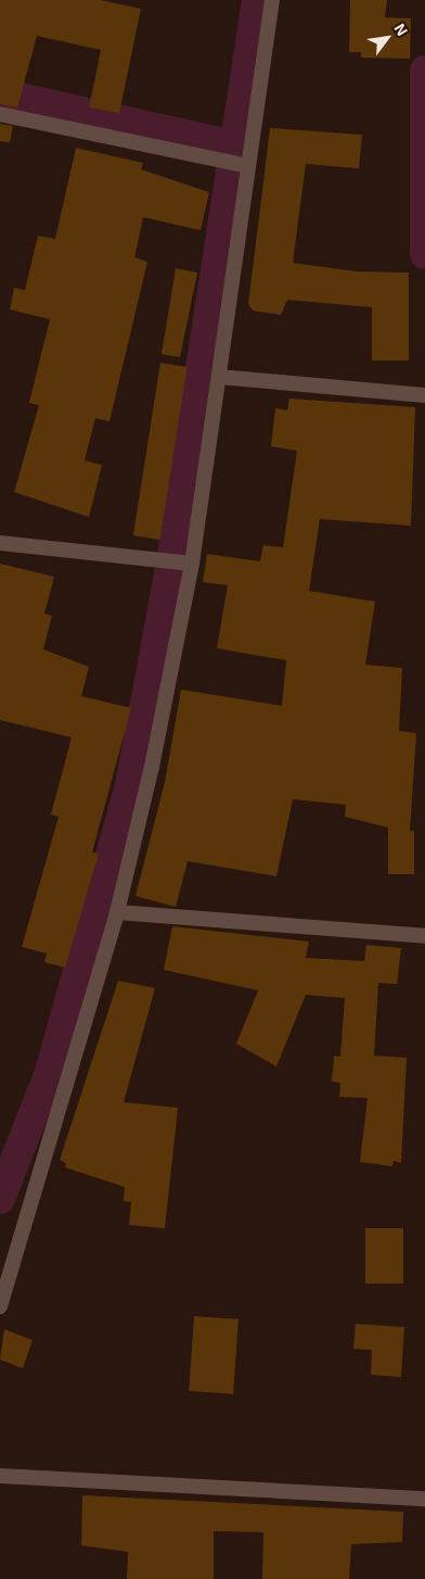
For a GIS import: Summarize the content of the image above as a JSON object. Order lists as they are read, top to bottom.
{
  "north": "top right"
}
